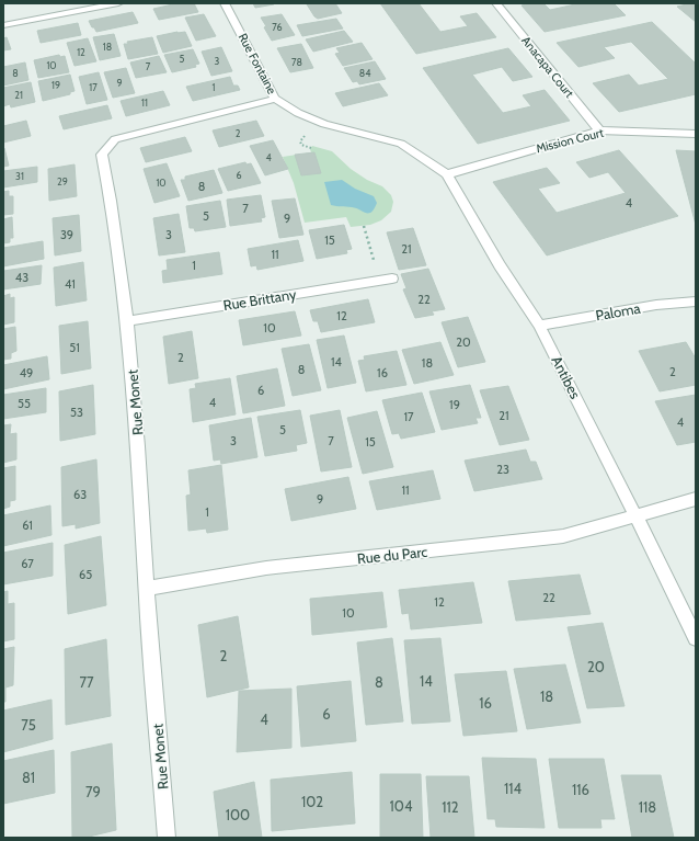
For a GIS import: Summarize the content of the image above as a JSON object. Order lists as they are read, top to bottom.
{
  "streets": {
    "street": [
      "Rue Fontaine",
      "Anacapa Court",
      "Mission Court",
      "Rue Brittany",
      "Paloma",
      "Antibes",
      "Rue Monet",
      "Rue du Parc"
    ]
  },
  "crossings": [
    ["Rue Fontaine", "Antibes"],
    ["Rue Fontaine", "Rue Monet"],
    ["Anacapa Court", "Mission Court"],
    ["Mission Court", "Antibes"],
    ["Rue Brittany", "Rue Monet"],
    ["Paloma", "Antibes"],
    ["Antibes", "Rue du Parc"],
    ["Rue Monet", "Rue du Parc"]
  ],
  "house_numbers": [
    "76",
    "18",
    "12",
    "5",
    "3",
    "78",
    "10",
    "7",
    "8",
    "84",
    "9",
    "19",
    "17",
    "1",
    "21",
    "11",
    "2",
    "4",
    "6",
    "31",
    "29",
    "10",
    "8",
    "4",
    "7",
    "5",
    "9",
    "39",
    "3",
    "15",
    "21",
    "11",
    "1",
    "43",
    "41",
    "22",
    "12",
    "10",
    "20",
    "51",
    "2",
    "14",
    "18",
    "8",
    "2",
    "49",
    "16",
    "6",
    "4",
    "55",
    "19",
    "53",
    "21",
    "17",
    "4",
    "5",
    "3",
    "7",
    "15",
    "23",
    "11",
    "63",
    "9",
    "1",
    "61",
    "67",
    "65",
    "22",
    "12",
    "10",
    "2",
    "20",
    "14",
    "77",
    "8",
    "18",
    "16",
    "6",
    "4",
    "75",
    "81",
    "114",
    "116",
    "79",
    "102",
    "104",
    "112",
    "118",
    "100"
  ]
}
